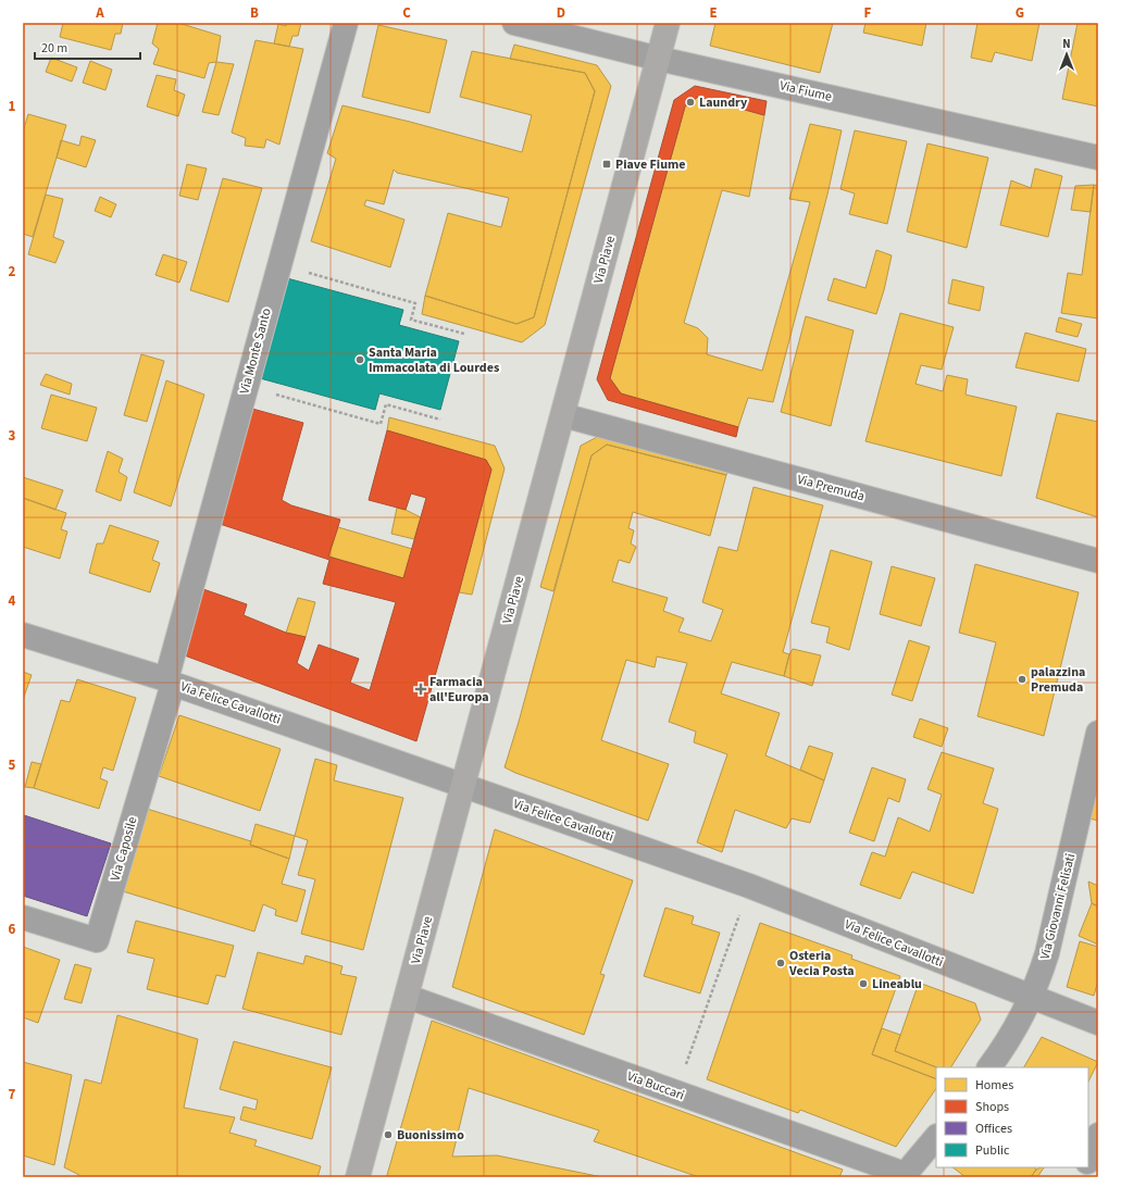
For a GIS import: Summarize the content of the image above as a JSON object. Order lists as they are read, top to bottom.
{
  "streets": {
    "street": [
      "Via Fiume",
      "Via Piave",
      "Via Monte Santo",
      "Via Premuda",
      "Via Felice Cavallotti",
      "Via Caposile",
      "Via Giovanni Felisati",
      "Via Buccari"
    ]
  },
  "crossings": [
    ["Via Fiume", "Via Piave"],
    ["Via Piave", "Via Premuda"],
    ["Via Piave", "Via Felice Cavallotti"],
    ["Via Piave", "Via Buccari"],
    ["Via Monte Santo", "Via Felice Cavallotti"],
    ["Via Monte Santo", "Via Caposile"],
    ["Via Felice Cavallotti", "Via Caposile"],
    ["Via Felice Cavallotti", "Via Giovanni Felisati"]
  ],
  "places": {
    "other": [
      "Laundry",
      "Santa Maria Immacolata di Lourdes",
      "palazzina Premuda",
      "Osteria Vecia Posta",
      "Lineablu",
      "Buonissimo"
    ],
    "transit": ["Piave Fiume"],
    "health": ["Farmacia all'Europa"]
  },
  "legend": [
    "Homes",
    "Shops",
    "Offices",
    "Public"
  ],
  "scale_bar": "20 m",
  "north": "top",
  "grid": {
    "columns": [
      "A",
      "B",
      "C",
      "D",
      "E",
      "F",
      "G"
    ],
    "rows": [
      "1",
      "2",
      "3",
      "4",
      "5",
      "6",
      "7"
    ]
  }
}
